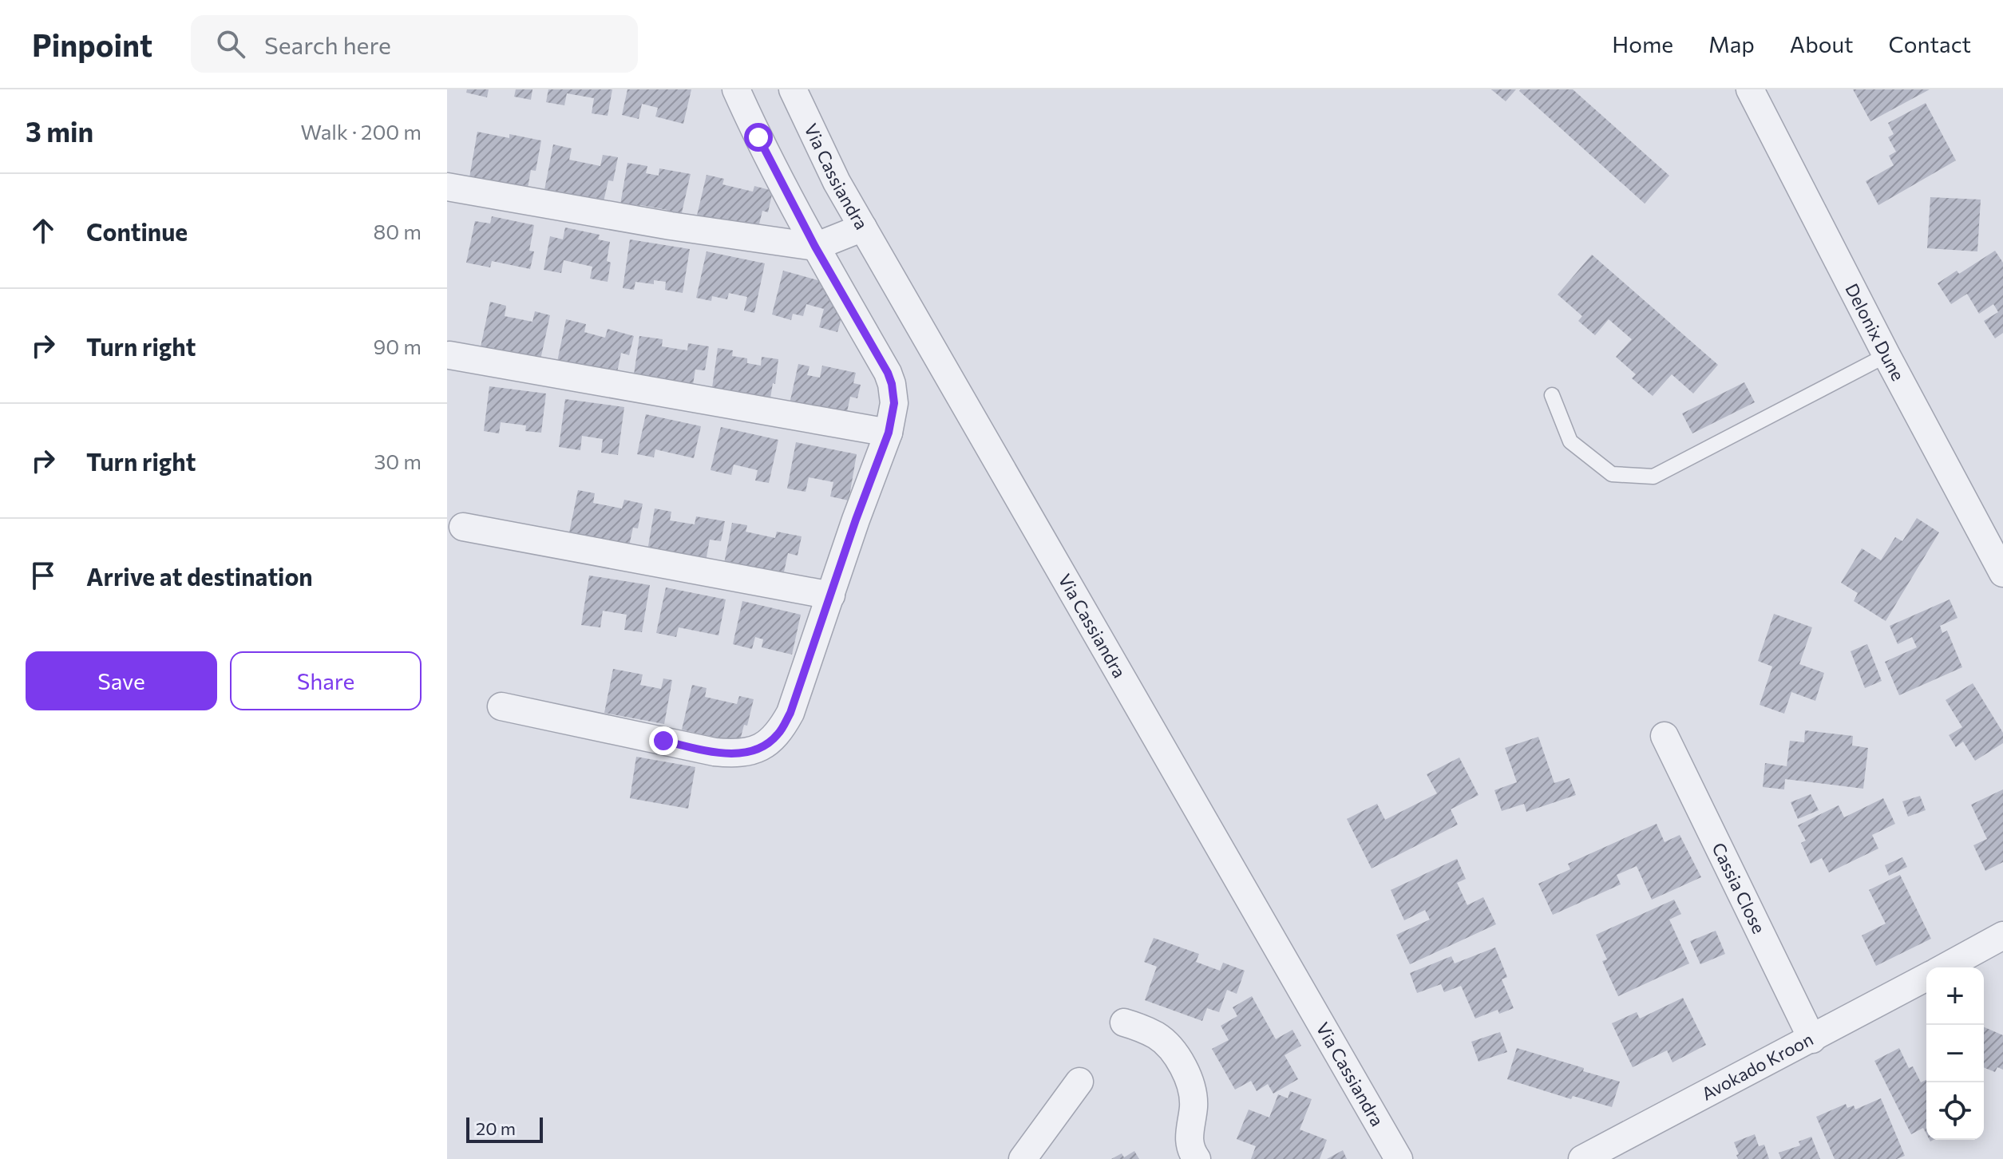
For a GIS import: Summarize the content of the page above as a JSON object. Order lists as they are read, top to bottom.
{
  "streets": {
    "street": [
      "Via Cassiandra",
      "Delonix Dune",
      "Cassia Close",
      "Avokado Kroon"
    ]
  },
  "crossings": [
    ["Cassia Close", "Avokado Kroon"]
  ],
  "scale_bar": "20 m",
  "page": {
    "header": "Pinpoint",
    "search": "Search here",
    "nav": [
      "Home",
      "Map",
      "About",
      "Contact"
    ],
    "heading": ["3 min", "Walk · 200 m"],
    "list": [
      ["Continue", "80 m"],
      ["Turn right", "90 m"],
      ["Turn right", "30 m"],
      "Arrive at destination"
    ],
    "buttons": ["Save", "Share"],
    "map_buttons": ["+", "−"],
    "scale": "20 m"
  }
}
